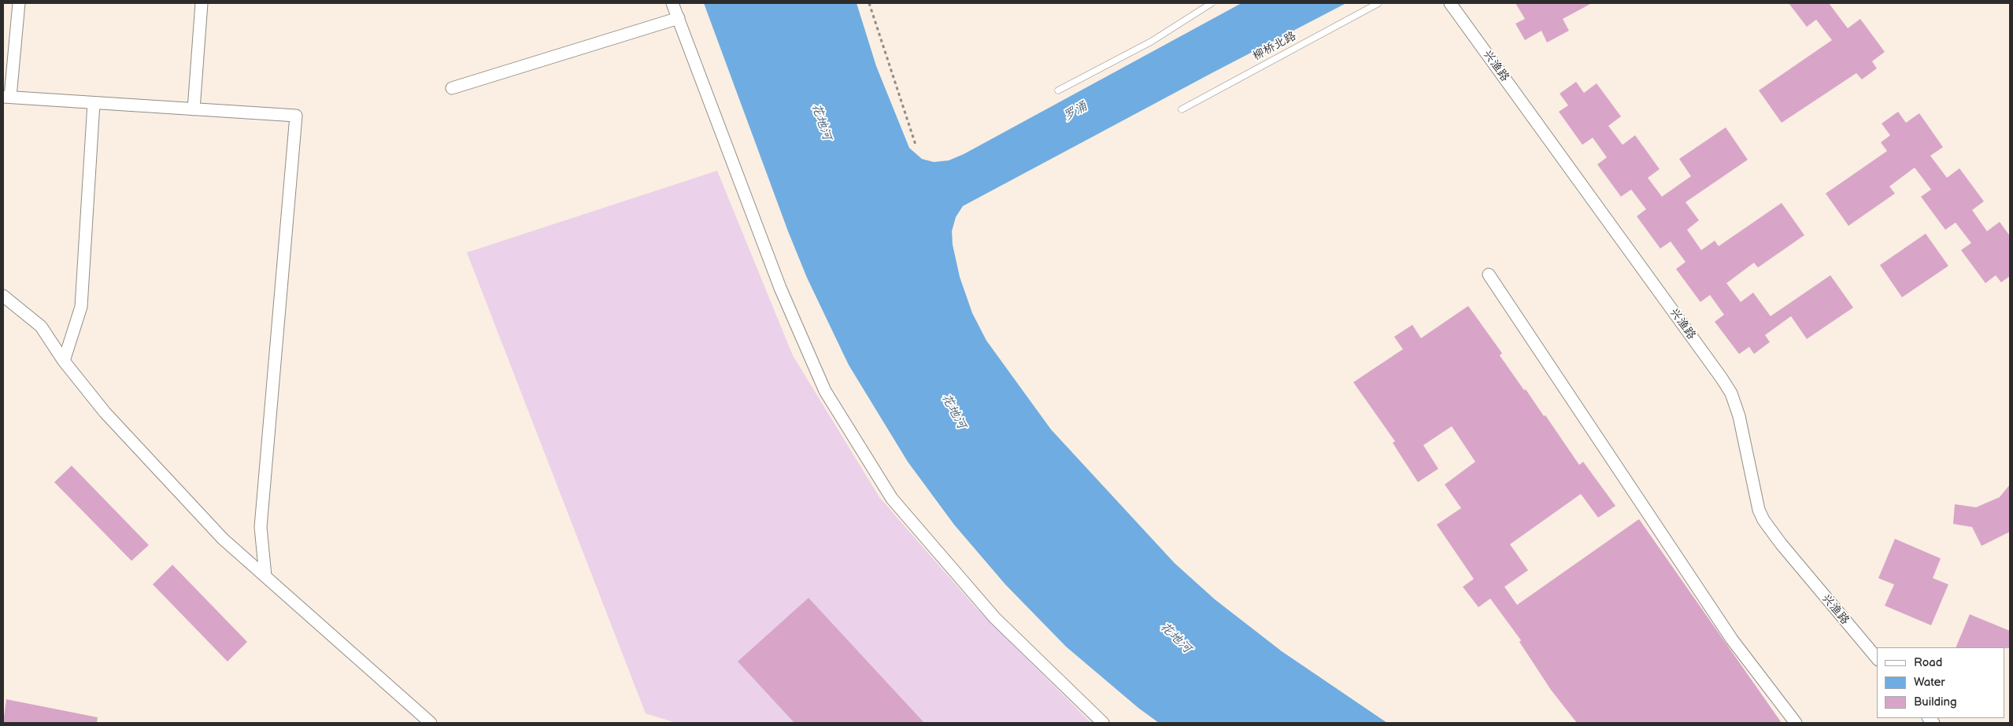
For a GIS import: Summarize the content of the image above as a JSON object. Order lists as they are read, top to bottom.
{
  "streets": {
    "street": ["兴渔路"],
    "lane": ["柳桥北路"]
  },
  "water": ["罗涌", "花地河"],
  "legend": ["Road", "Water", "Building"]
}
